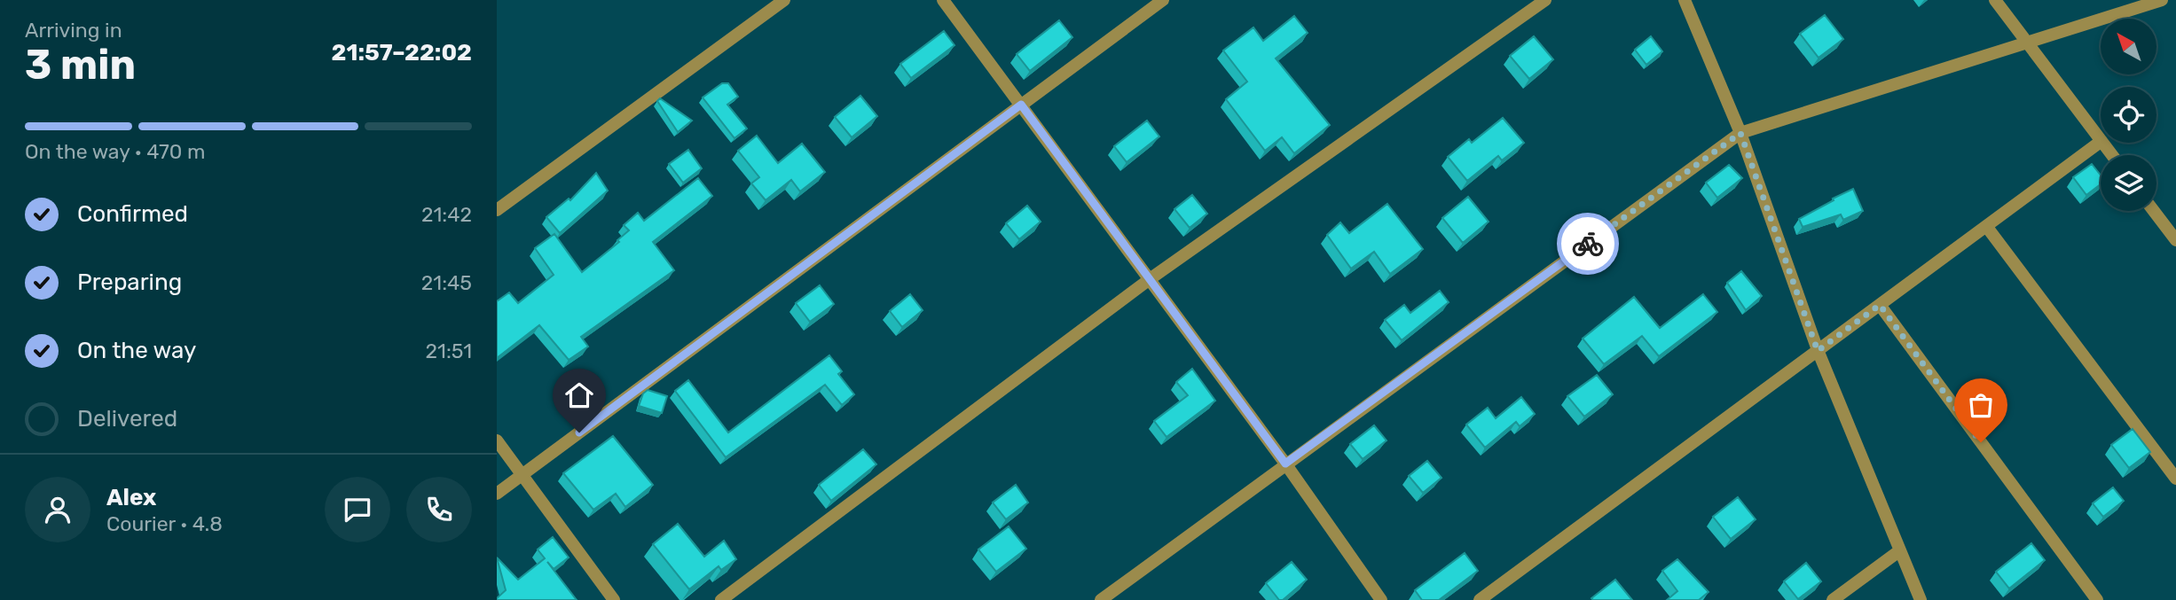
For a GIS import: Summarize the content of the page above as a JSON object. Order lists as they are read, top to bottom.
{
  "north": "top left",
  "page": {
    "heading": ["3 min", "Arriving in", "21:57–22:02"],
    "panel": ["Alex", "Courier · 4.8"],
    "bar": "On the way · 470 m",
    "list": [
      ["Confirmed", "21:42"],
      ["Preparing", "21:45"],
      ["On the way", "21:51"],
      "Delivered"
    ]
  }
}
